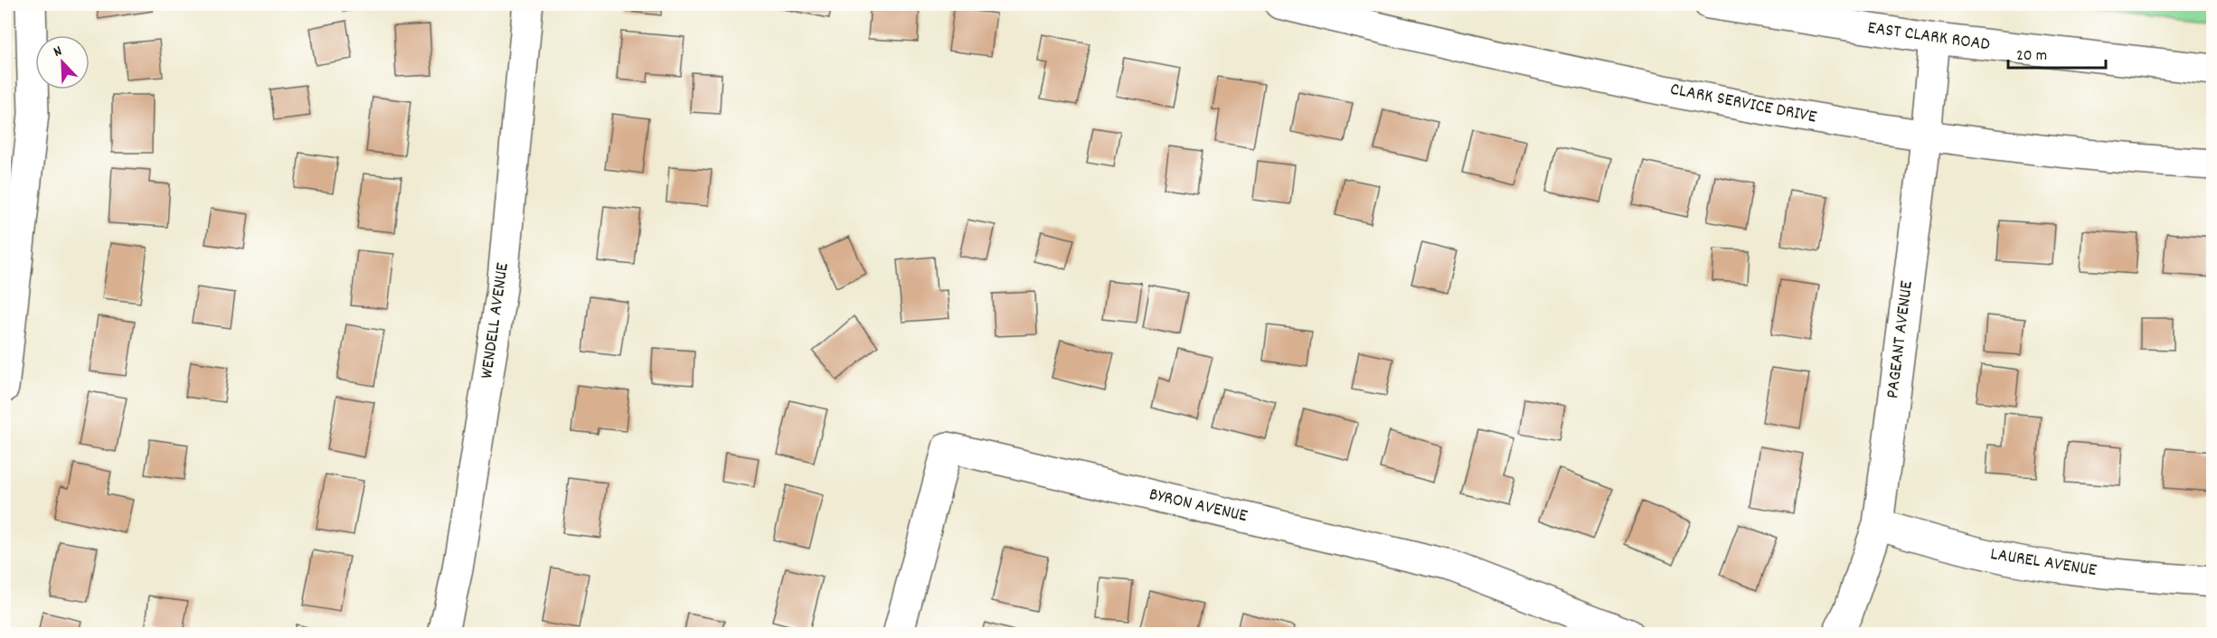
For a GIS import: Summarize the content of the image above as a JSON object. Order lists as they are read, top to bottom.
{
  "streets": {
    "street": [
      "EAST CLARK ROAD",
      "CLARK SERVICE DRIVE",
      "WENDELL AVENUE",
      "PAGEANT AVENUE",
      "BYRON AVENUE",
      "LAUREL AVENUE"
    ]
  },
  "crossings": [
    ["EAST CLARK ROAD", "PAGEANT AVENUE"],
    ["CLARK SERVICE DRIVE", "PAGEANT AVENUE"],
    ["PAGEANT AVENUE", "LAUREL AVENUE"]
  ],
  "scale_bar": "20 m",
  "north": "top left"
}
